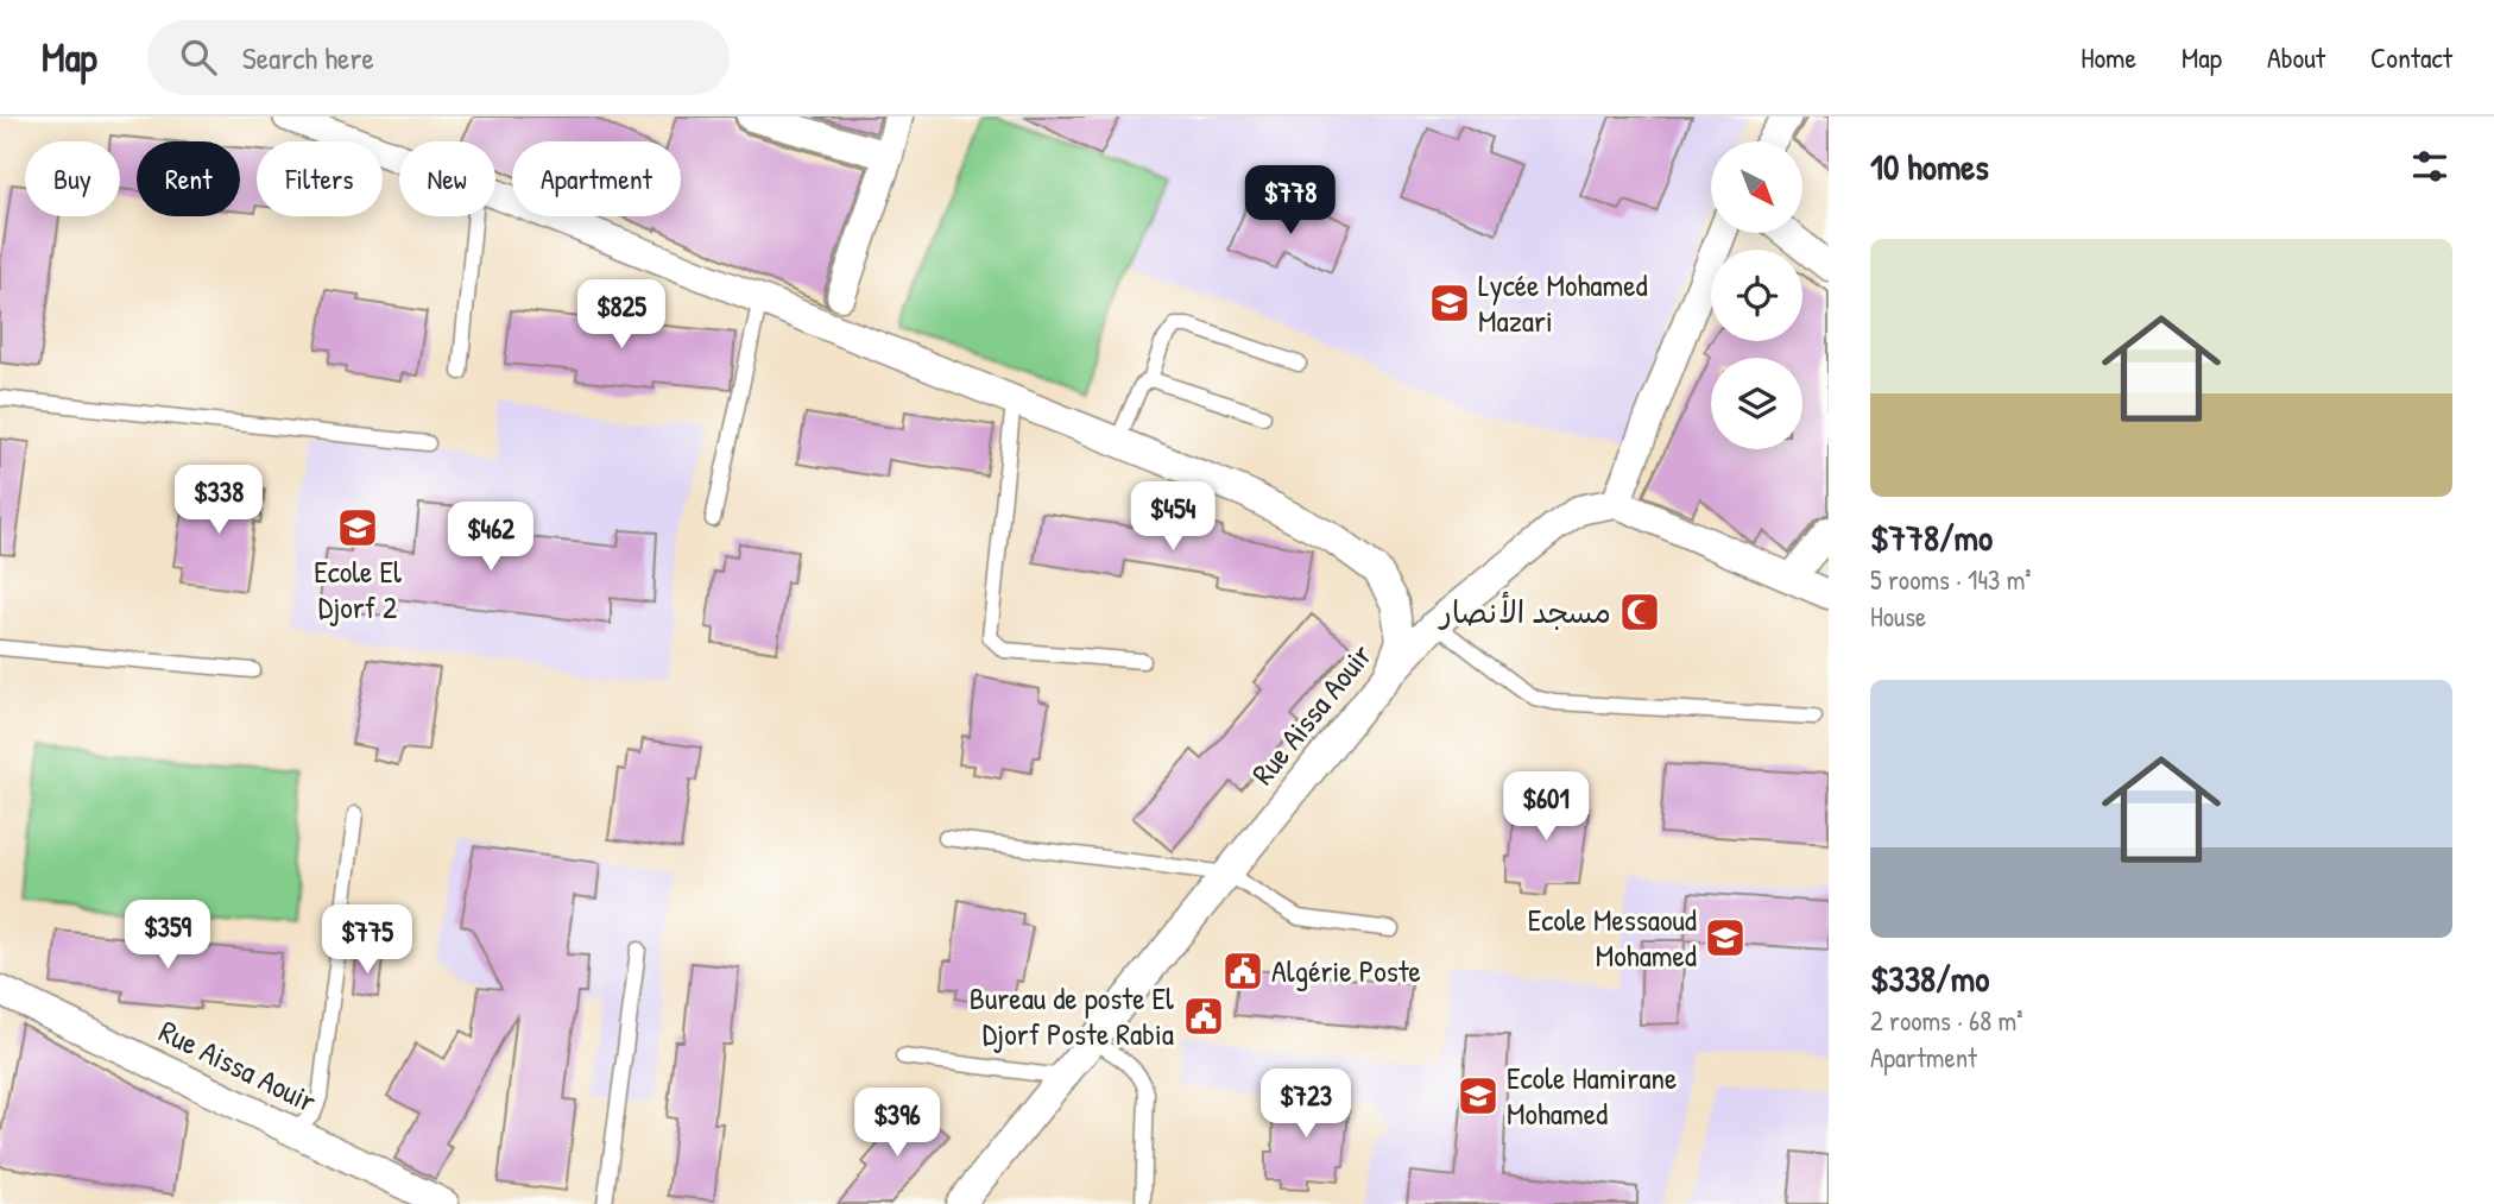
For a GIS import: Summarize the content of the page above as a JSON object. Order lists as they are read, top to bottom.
{
  "streets": {
    "street": ["Rue Aissa Aouir"]
  },
  "places": {
    "school or university": [
      "Lycée Mohamed Mazari",
      "Ecole El Djorf 2",
      "Ecole Messaoud Mohamed",
      "Ecole Hamirane Mohamed"
    ],
    "mosque": ["مسجد الأنصار"],
    "public building": ["Algérie Poste", "Bureau de poste El Djorf Poste Rabia"]
  },
  "north": "bottom right",
  "page": {
    "header": "Map",
    "search": "Search here",
    "nav": [
      "Home",
      "Map",
      "About",
      "Contact"
    ],
    "heading": "10 homes",
    "chip": [
      "Buy",
      "Rent",
      "Filters",
      "New",
      "Apartment"
    ],
    "price": [
      "$778",
      "$825",
      "$338",
      "$454",
      "$462",
      "$601",
      "$359",
      "$775",
      "$723",
      "$396"
    ],
    "list": [
      {
        "name": "$778/mo",
        "note": "5 rooms · 143 m² · House"
      },
      {
        "name": "$338/mo",
        "note": "2 rooms · 68 m² · Apartment"
      }
    ]
  }
}
